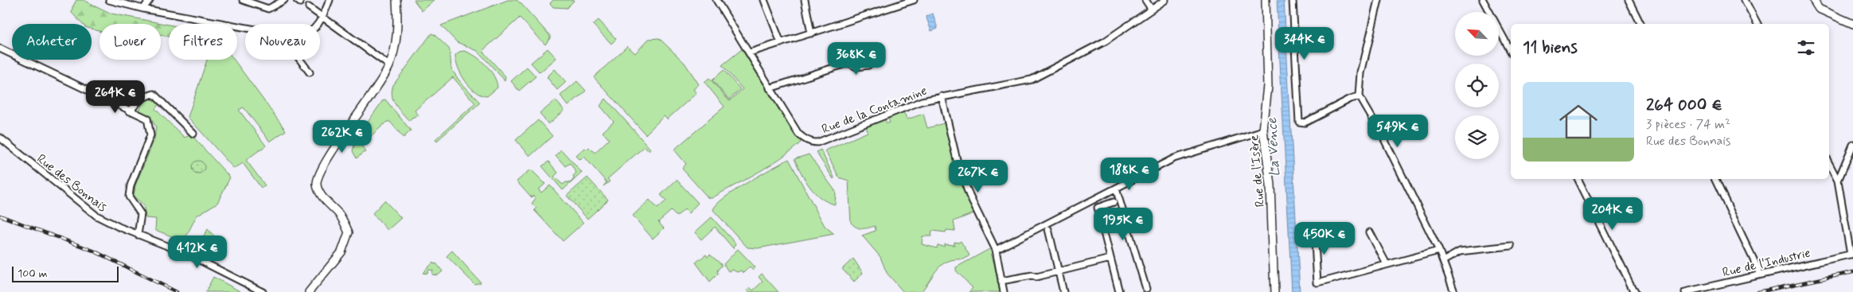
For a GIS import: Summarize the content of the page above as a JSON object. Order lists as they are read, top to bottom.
{
  "streets": {
    "street": [
      "Rue de la Contamine",
      "Rue de l'Isère",
      "Rue des Bonnais",
      "Rue de l'Industrie"
    ]
  },
  "water": ["La Vence"],
  "scale_bar": "100 m",
  "north": "top left",
  "page": {
    "chip": [
      "Acheter",
      "Louer",
      "Filtres",
      "Nouveau"
    ],
    "heading": "11 biens",
    "price": [
      "344K €",
      "368K €",
      "264K €",
      "549K €",
      "262K €",
      "188K €",
      "267K €",
      "204K €",
      "195K €",
      "450K €",
      "412K €"
    ],
    "list": [
      {
        "name": "264 000 €",
        "note": "3 pièces · 74 m² · Rue des Bonnais"
      }
    ],
    "scale": "100 m"
  }
}
